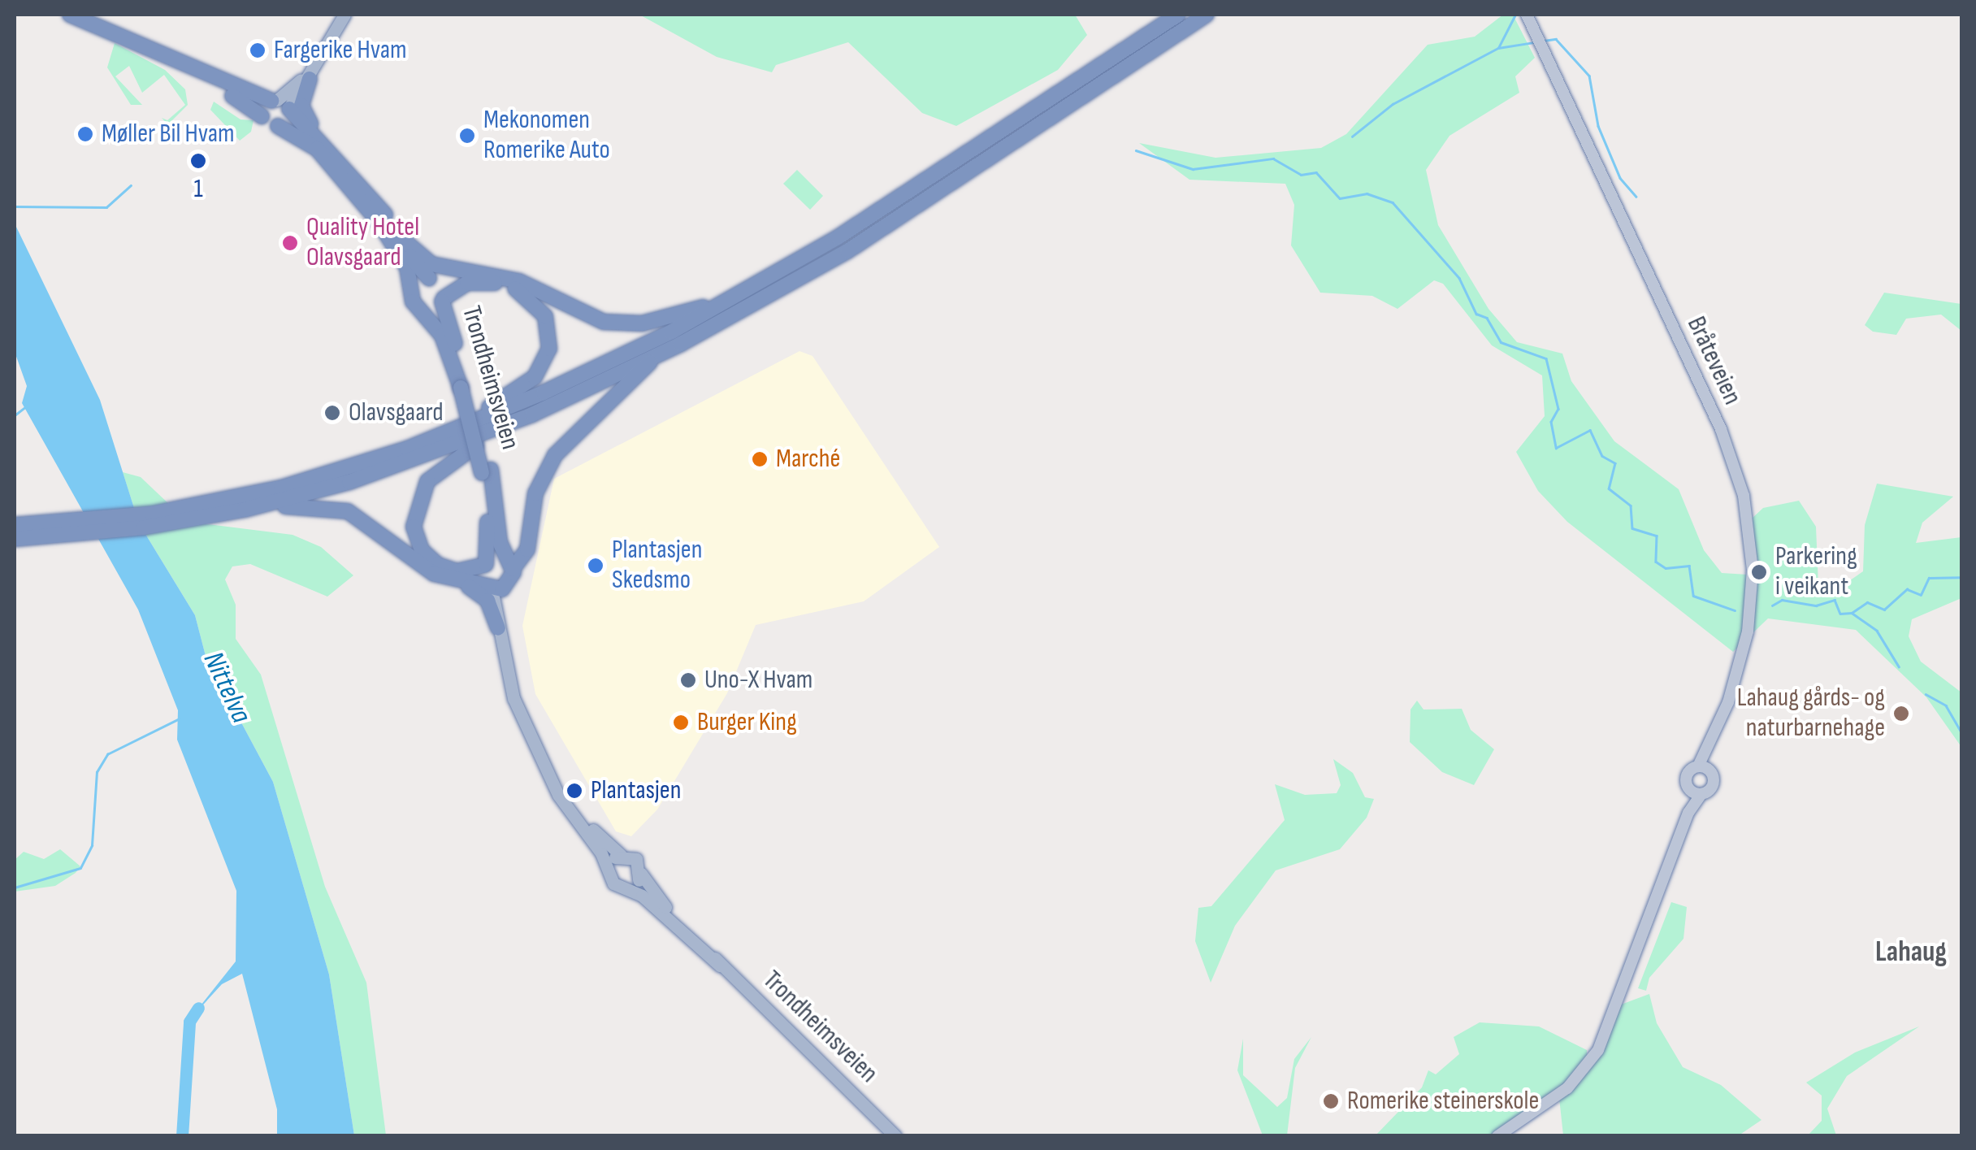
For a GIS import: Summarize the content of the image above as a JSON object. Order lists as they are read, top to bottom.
{
  "streets": {
    "highway": ["Trondheimsveien"],
    "main road": ["Bråteveien"]
  },
  "districts": ["Lahaug"],
  "water": ["Nittelva"],
  "places": [
    "Fargerike Hvam",
    "Møller Bil Hvam",
    "Mekonomen Romerike Auto",
    "1",
    "Quality Hotel Olavsgaard",
    "Olavsgaard",
    "Marché",
    "Plantasjen Skedsmo",
    "Parkering i veikant",
    "Uno-X Hvam",
    "Lahaug gårds- og naturbarnehage",
    "Burger King",
    "Plantasjen",
    "Romerike steinerskole"
  ]
}
